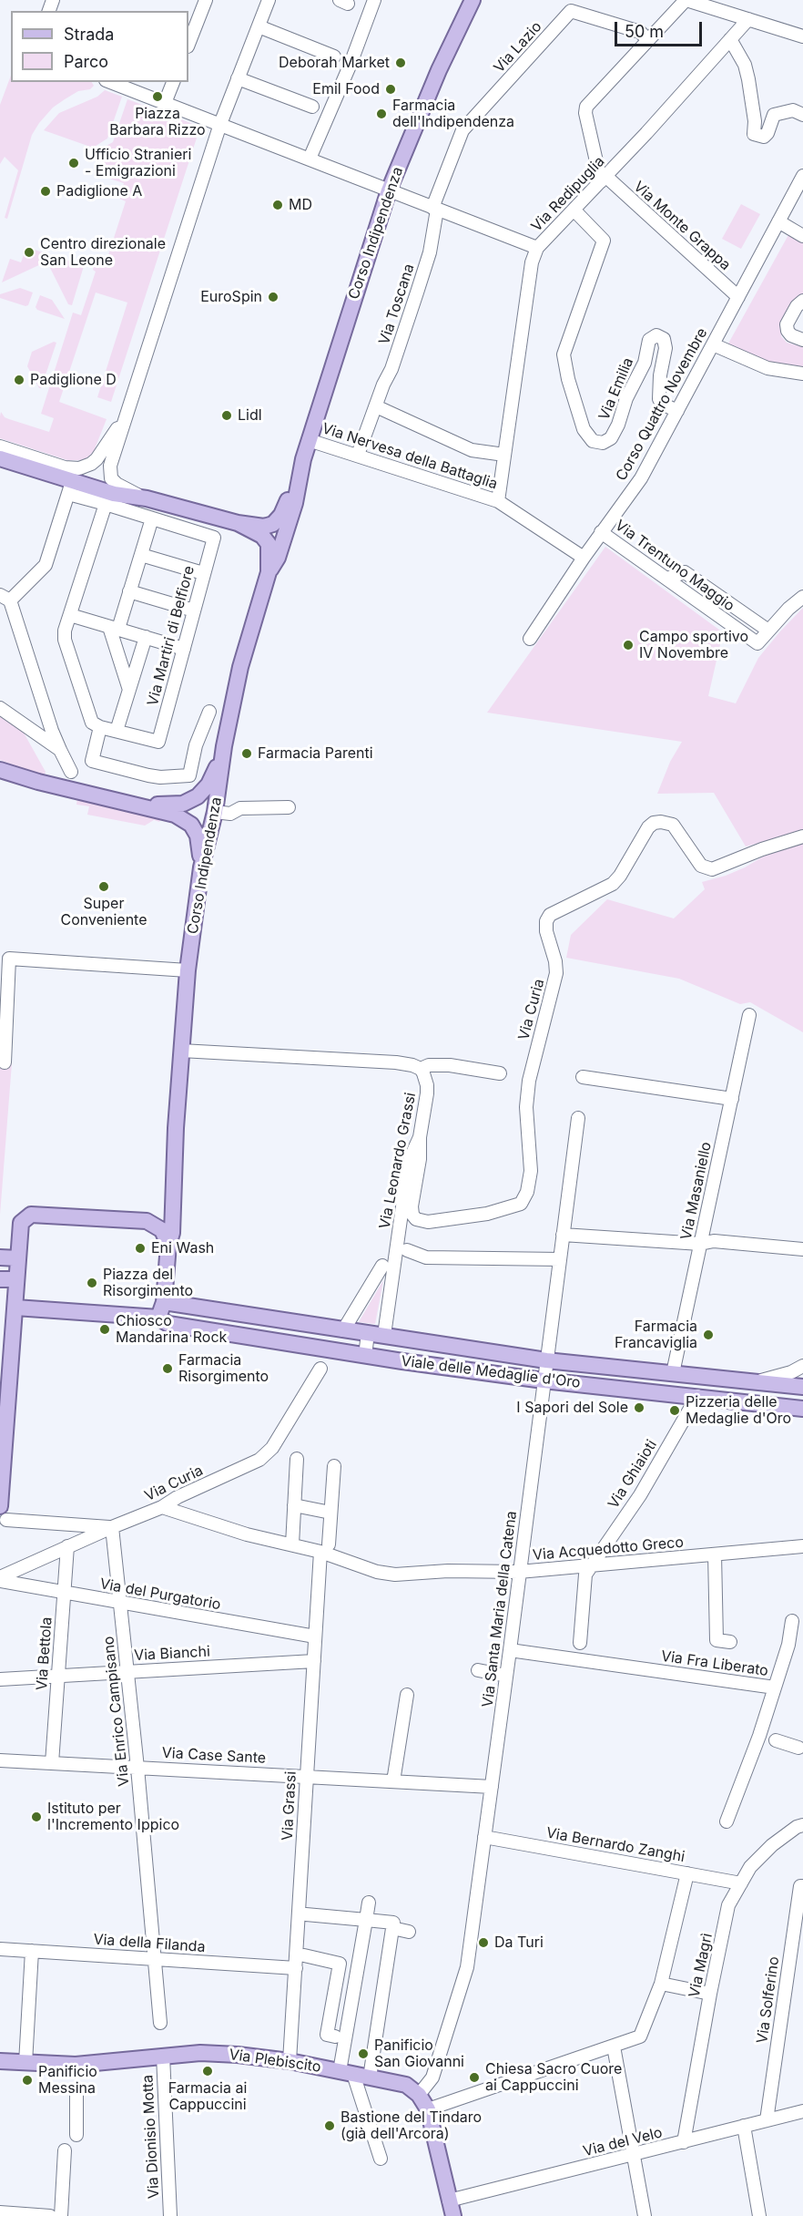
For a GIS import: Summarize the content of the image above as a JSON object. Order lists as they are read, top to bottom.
{
  "streets": {
    "main road": ["Corso Indipendenza", "Viale delle Medaglie d'Oro", "Via Plebiscito"],
    "street": [
      "Via Lazio",
      "Via Redipuglia",
      "Via Monte Grappa",
      "Via Toscana",
      "Via Emilia",
      "Corso Quattro Novembre",
      "Via Nervesa della Battaglia",
      "Via Trentuno Maggio",
      "Via Martiri di Belfiore",
      "Via Curia",
      "Via Leonardo Grassi",
      "Via Masaniello",
      "Via Ghiaioti",
      "Via Acquedotto Greco",
      "Via del Purgatorio",
      "Via Santa Maria della Catena",
      "Via Bettola",
      "Via Bianchi",
      "Via Fra Liberato",
      "Via Enrico Campisano",
      "Via Case Sante",
      "Via Grassi",
      "Via Bernardo Zanghi",
      "Via della Filanda",
      "Via Magrì",
      "Via Solferino",
      "Via Dionisio Motta",
      "Via del Velo"
    ]
  },
  "crossings": [
    ["Via Lazio", "Via Toscana"],
    ["Via Redipuglia", "Via Monte Grappa"],
    ["Via Redipuglia", "Via Emilia"],
    ["Via Redipuglia", "Via Nervesa della Battaglia"],
    ["Via Monte Grappa", "Corso Quattro Novembre"],
    ["Corso Indipendenza", "Via Nervesa della Battaglia"],
    ["Corso Indipendenza", "Viale delle Medaglie d'Oro"],
    ["Via Toscana", "Via Nervesa della Battaglia"],
    ["Via Emilia", "Corso Quattro Novembre"],
    ["Corso Quattro Novembre", "Via Nervesa della Battaglia"],
    ["Corso Quattro Novembre", "Via Trentuno Maggio"],
    ["Via Curia", "Via Leonardo Grassi"],
    ["Via Curia", "Via Acquedotto Greco"],
    ["Via Curia", "Via del Purgatorio"],
    ["Via Curia", "Via Bettola"],
    ["Via Curia", "Via Enrico Campisano"],
    ["Via Leonardo Grassi", "Viale delle Medaglie d'Oro"],
    ["Via Masaniello", "Viale delle Medaglie d'Oro"],
    ["Viale delle Medaglie d'Oro", "Via Ghiaioti"],
    ["Viale delle Medaglie d'Oro", "Via Santa Maria della Catena"],
    ["Via Ghiaioti", "Via Acquedotto Greco"],
    ["Via Acquedotto Greco", "Via Santa Maria della Catena"],
    ["Via Acquedotto Greco", "Via Grassi"],
    ["Via del Purgatorio", "Via Bettola"],
    ["Via del Purgatorio", "Via Enrico Campisano"],
    ["Via del Purgatorio", "Via Grassi"],
    ["Via Santa Maria della Catena", "Via Fra Liberato"],
    ["Via Santa Maria della Catena", "Via Case Sante"],
    ["Via Santa Maria della Catena", "Via Bernardo Zanghi"],
    ["Via Santa Maria della Catena", "Via Plebiscito"],
    ["Via Bettola", "Via Bianchi"],
    ["Via Bettola", "Via Case Sante"],
    ["Via Bianchi", "Via Enrico Campisano"],
    ["Via Bianchi", "Via Grassi"],
    ["Via Enrico Campisano", "Via Case Sante"],
    ["Via Enrico Campisano", "Via della Filanda"],
    ["Via Case Sante", "Via Grassi"],
    ["Via Grassi", "Via della Filanda"],
    ["Via Grassi", "Via Plebiscito"],
    ["Via Bernardo Zanghi", "Via Magrì"],
    ["Via Magrì", "Via del Velo"],
    ["Via Solferino", "Via del Velo"],
    ["Via Plebiscito", "Via Dionisio Motta"]
  ],
  "places": [
    "Deborah Market",
    "Emil Food",
    "Piazza Barbara Rizzo",
    "Farmacia dell'Indipendenza",
    "Ufficio Stranieri - Emigrazioni",
    "Padiglione A",
    "MD",
    "Centro direzionale San Leone",
    "EuroSpin",
    "Padiglione D",
    "Lidl",
    "Campo sportivo IV Novembre",
    "Farmacia Parenti",
    "Super Conveniente",
    "Eni Wash",
    "Piazza del Risorgimento",
    "Chiosco Mandarina Rock",
    "Farmacia Francaviglia",
    "Farmacia Risorgimento",
    "I Sapori del Sole",
    "Pizzeria delle Medaglie d'Oro",
    "Istituto per l'Incremento Ippico",
    "Da Turi",
    "Panificio San Giovanni",
    "Farmacia ai Cappuccini",
    "Chiesa Sacro Cuore ai Cappuccini",
    "Panificio Messina",
    "Bastione del Tindaro (già dell'Arcora)"
  ],
  "legend": ["Strada", "Parco"],
  "scale_bar": "50 m"
}
